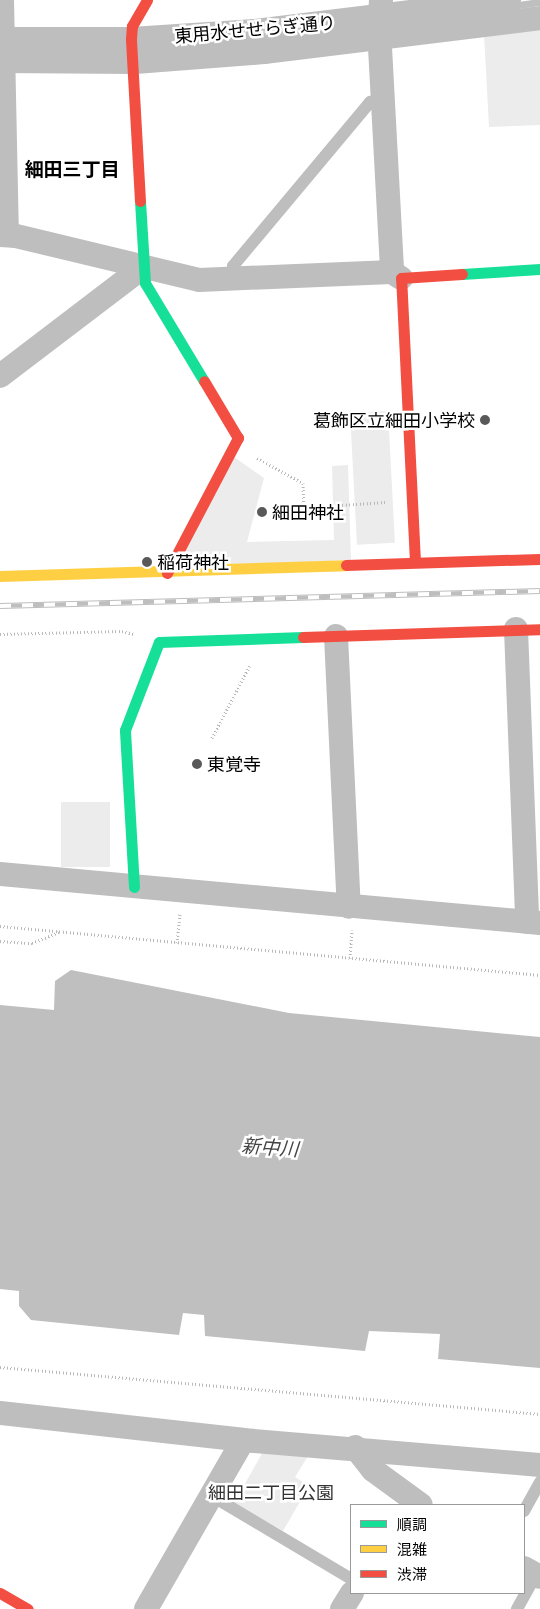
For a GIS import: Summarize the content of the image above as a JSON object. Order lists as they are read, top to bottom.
{
  "districts": ["細田三丁目"],
  "water": ["新中川"],
  "parks": ["細田二丁目公園"],
  "places": [
    "葛飾区立細田小学校",
    "細田神社",
    "稲荷神社",
    "東覚寺"
  ],
  "legend": ["順調", "混雑", "渋滞"]
}
